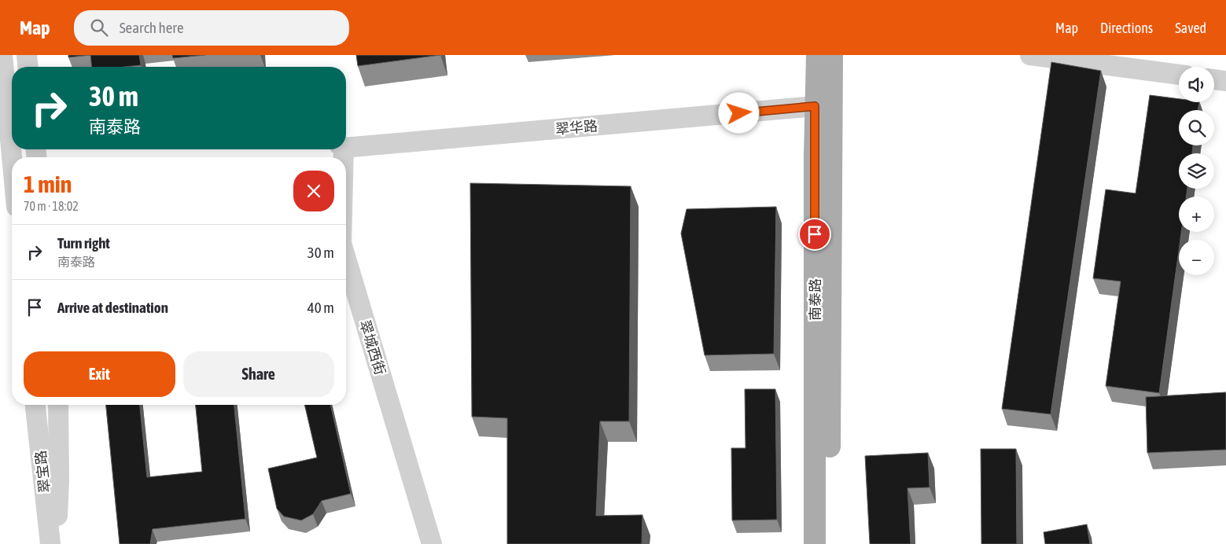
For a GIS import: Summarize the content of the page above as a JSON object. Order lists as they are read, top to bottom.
{
  "streets": {
    "main road": ["南泰路"],
    "street": ["翠华路", "翠城西街", "翠宝路"]
  },
  "crossings": [
    ["翠华路", "南泰路"]
  ],
  "page": {
    "header": "Map",
    "search": "Search here",
    "nav": ["Map", "Directions", "Saved"],
    "map_buttons": ["+", "−"],
    "turn": ["30 m", "南泰路"],
    "heading": ["1 min", "70 m · 18:02"],
    "list": [
      {
        "name": "Turn right",
        "note": "南泰路",
        "value": "30 m"
      },
      {
        "name": "Arrive at destination",
        "value": "40 m"
      }
    ],
    "buttons": ["Exit", "Share"]
  }
}
